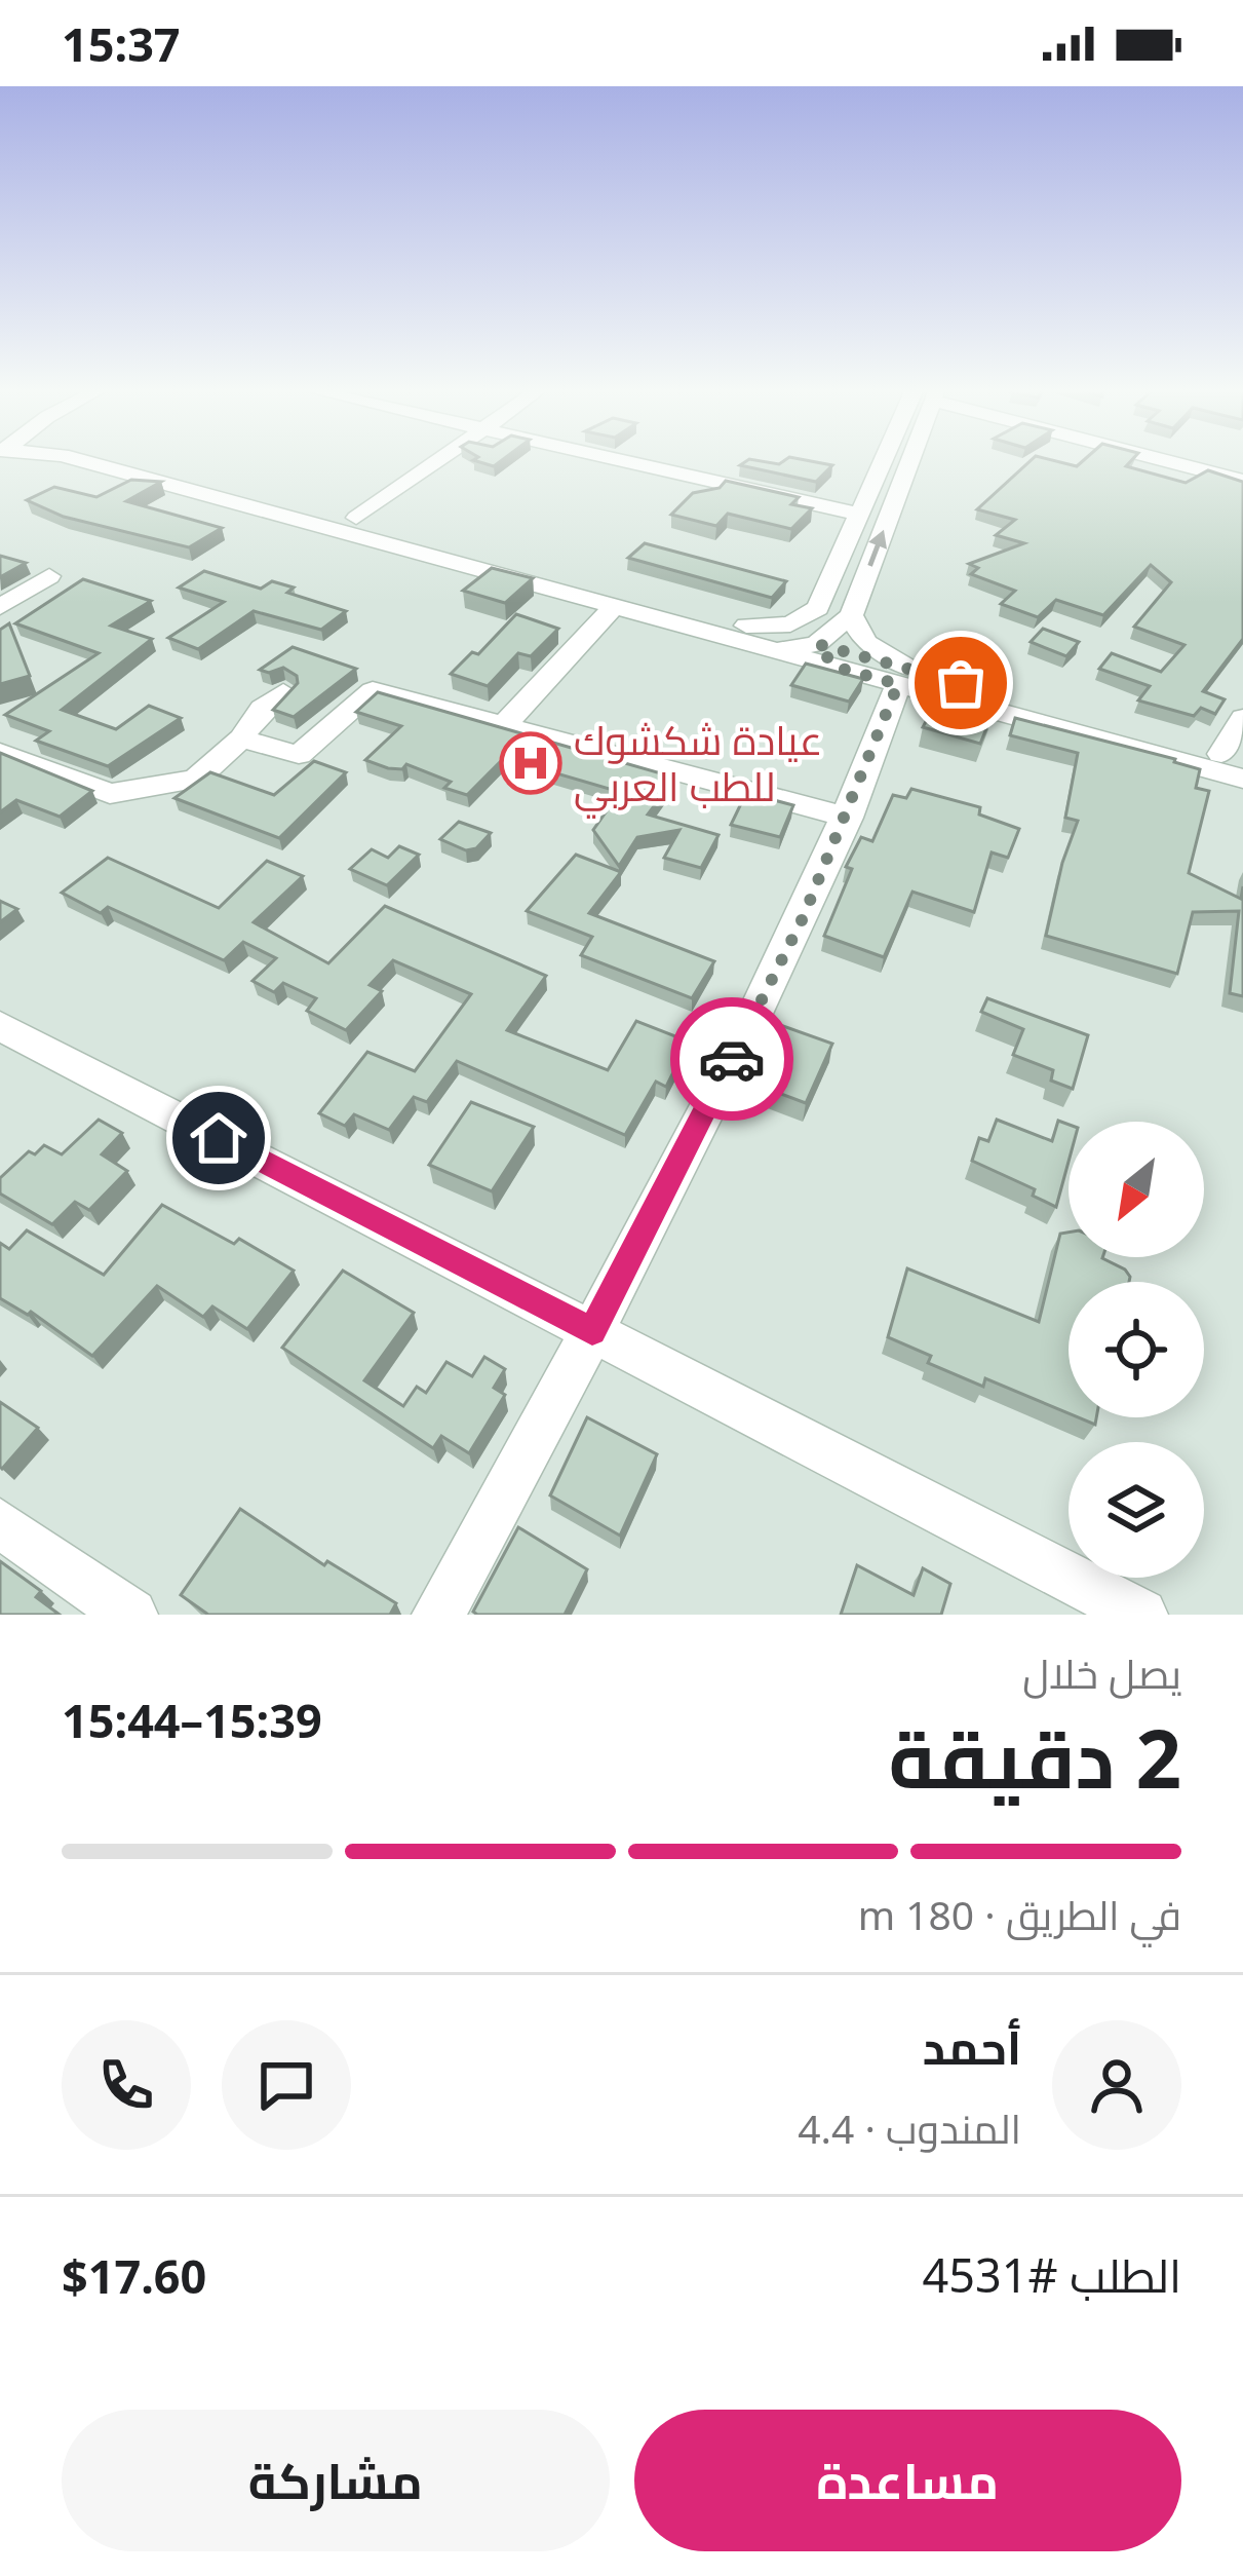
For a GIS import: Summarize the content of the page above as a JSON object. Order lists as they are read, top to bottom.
{
  "places": {
    "hospital": ["عيادة شكشوك للطب العربي"]
  },
  "north": "bottom left",
  "page": {
    "status": "15:37",
    "heading": ["2 دقيقة", "يصل خلال", "15:39–15:44"],
    "panel": [
      "أحمد",
      "المندوب · 4.4",
      "الطلب #4531",
      "$17.60"
    ],
    "bar": "في الطريق · 180 m",
    "buttons": ["مساعدة", "مشاركة"]
  }
}
